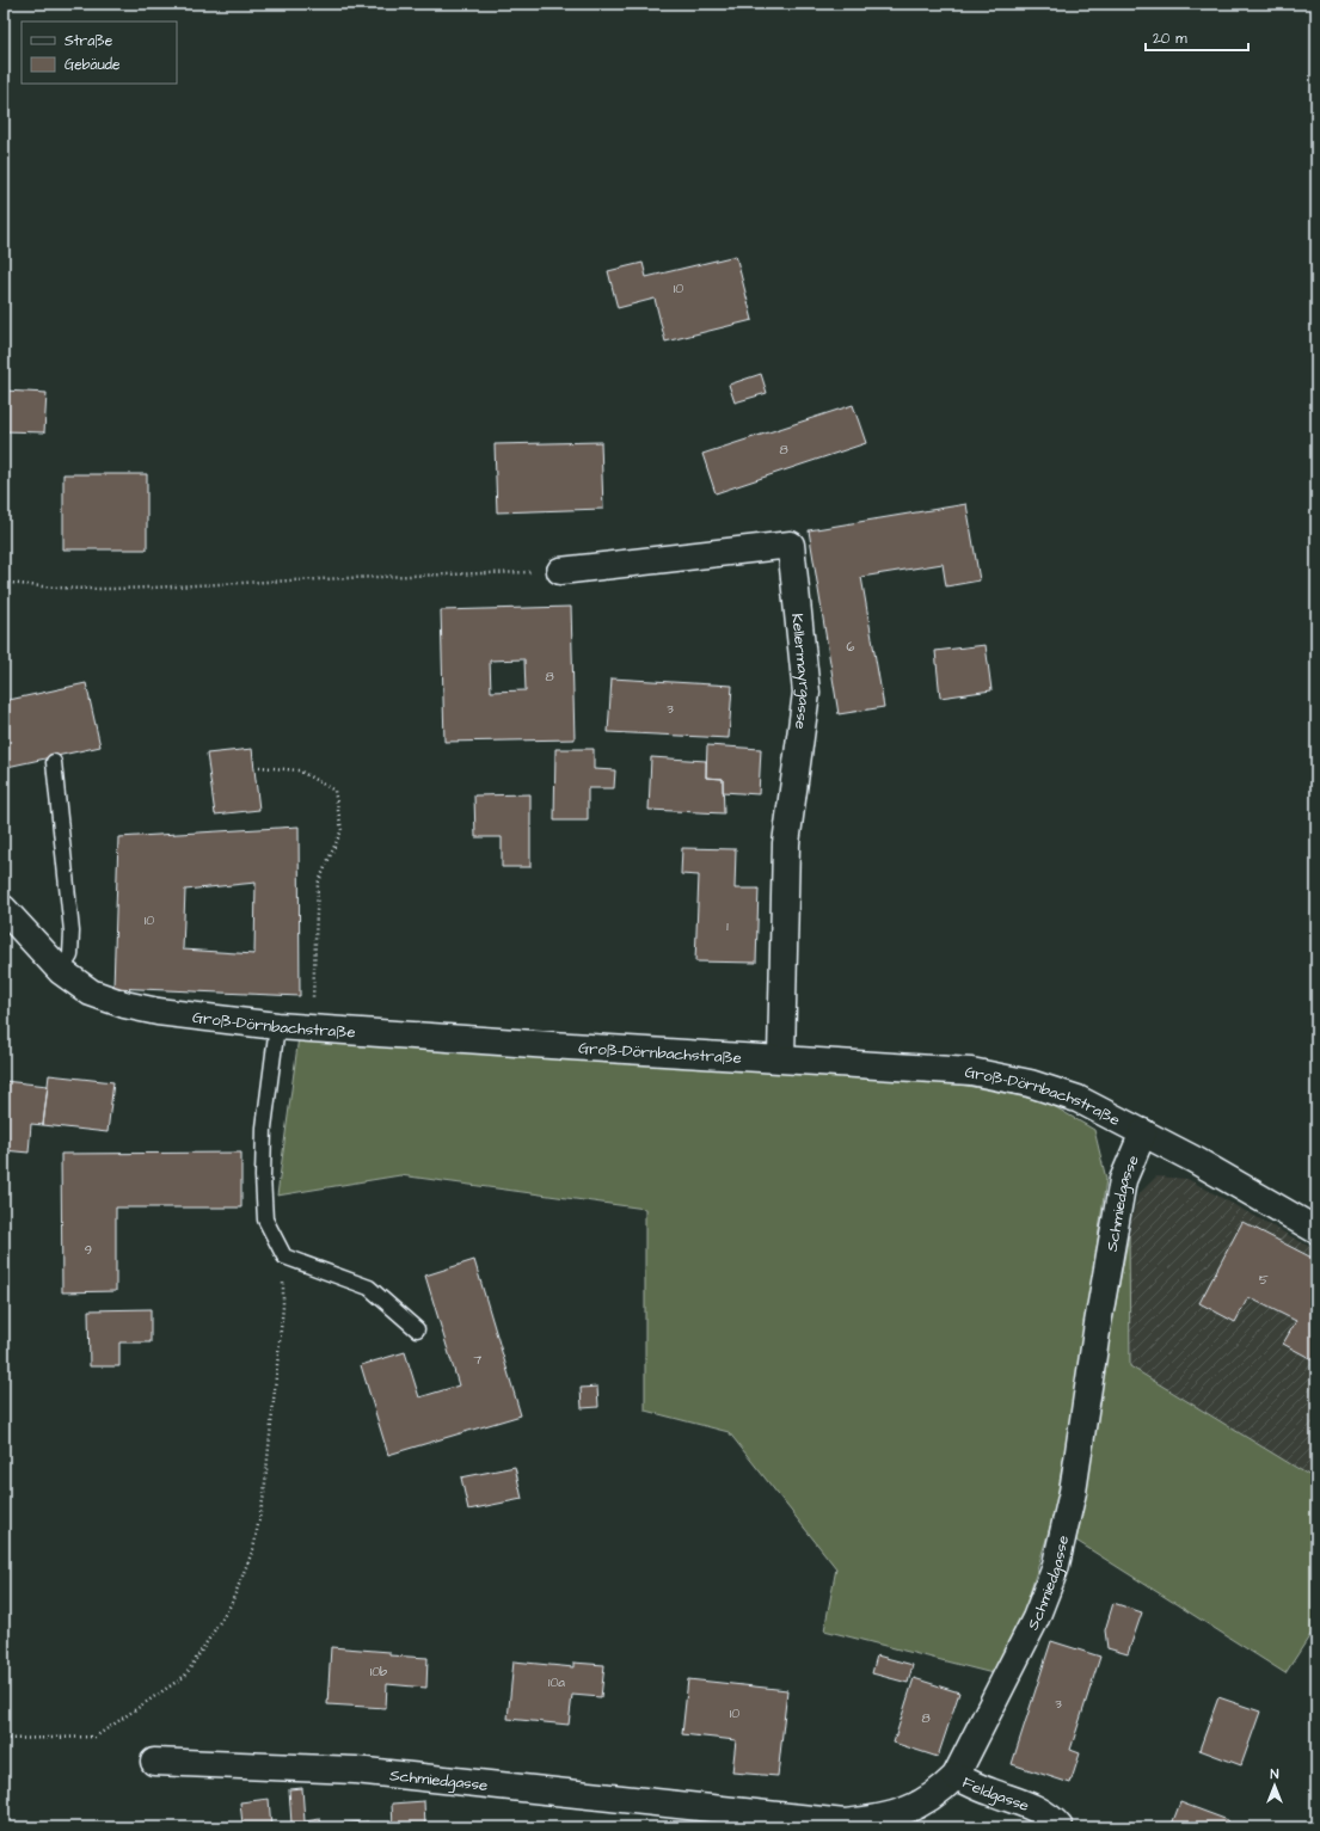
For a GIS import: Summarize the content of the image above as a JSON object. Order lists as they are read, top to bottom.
{
  "streets": {
    "street": [
      "Kellermayrgasse",
      "Groß-Dörnbachstraße",
      "Schmiedgasse",
      "Feldgasse"
    ]
  },
  "crossings": [
    ["Kellermayrgasse", "Groß-Dörnbachstraße"],
    ["Groß-Dörnbachstraße", "Schmiedgasse"],
    ["Schmiedgasse", "Feldgasse"]
  ],
  "house_numbers": [
    "10",
    "8",
    "6",
    "8",
    "3",
    "10",
    "1",
    "9",
    "5",
    "7",
    "10b",
    "10a",
    "3",
    "10",
    "8"
  ],
  "legend": ["Straße", "Gebäude"],
  "scale_bar": "20 m",
  "north": "top"
}
